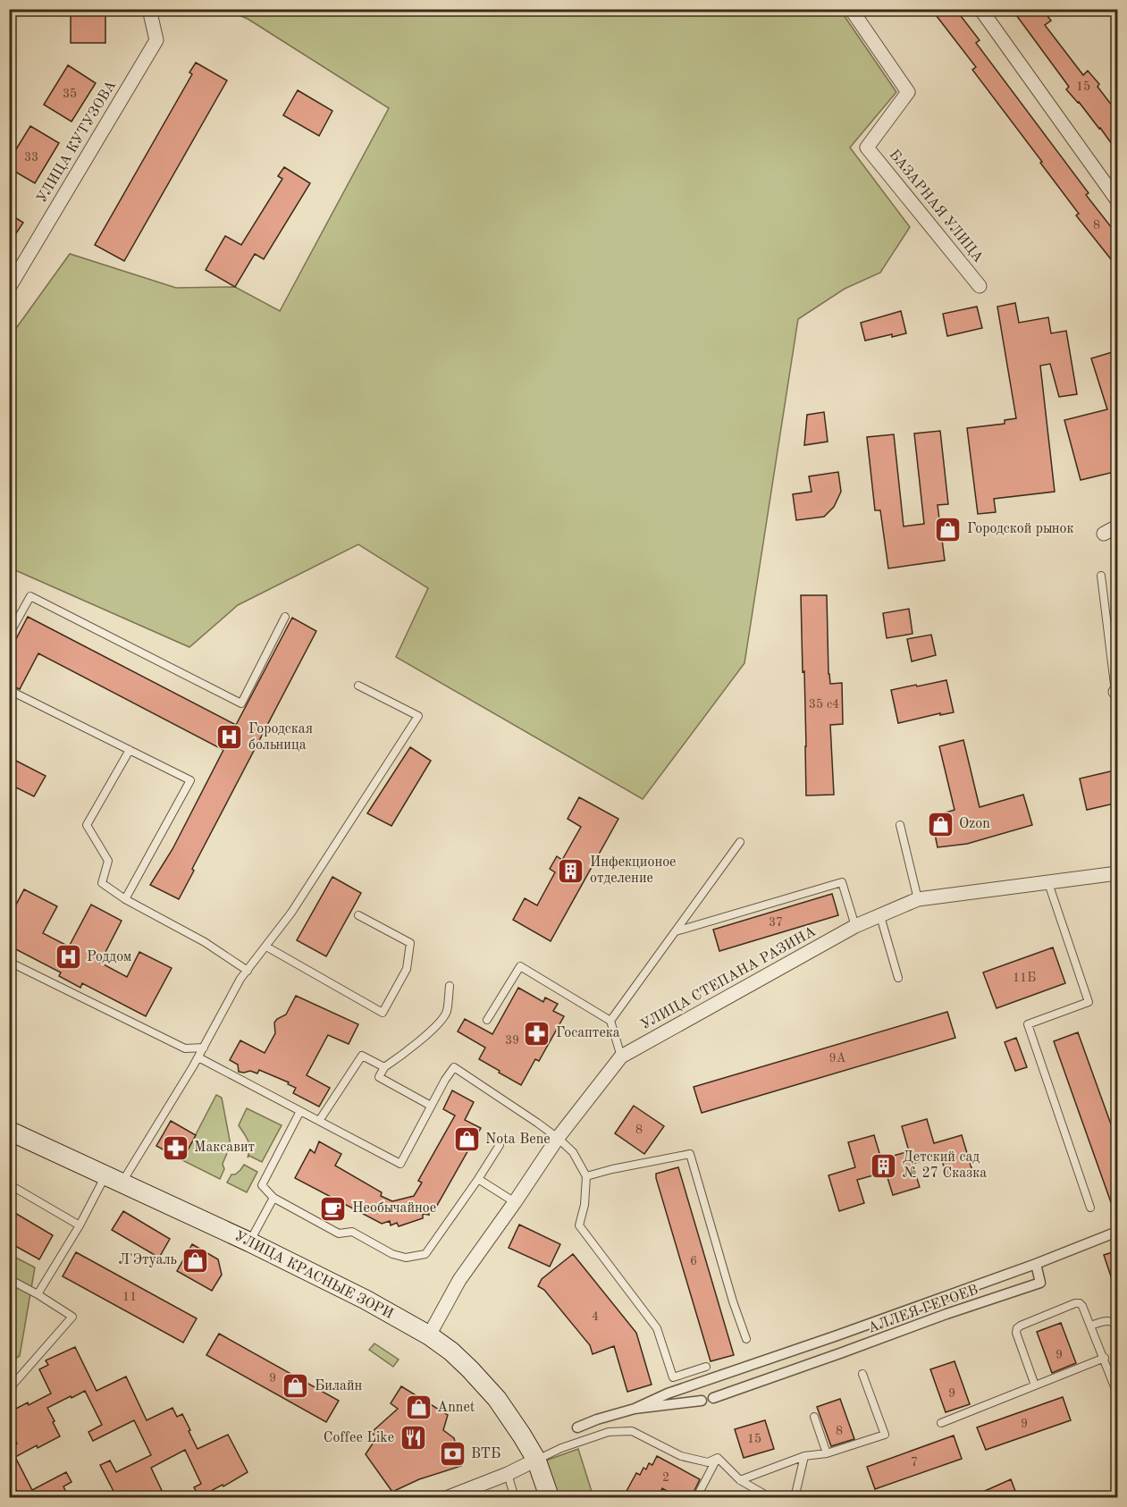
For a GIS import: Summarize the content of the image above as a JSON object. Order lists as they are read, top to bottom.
{
  "streets": {
    "main road": ["УЛИЦА КРАСНЫЕ ЗОРИ"],
    "street": [
      "УЛИЦА КУТУЗОВА",
      "БАЗАРНАЯ УЛИЦА",
      "УЛИЦА СТЕПАНА РАЗИНА",
      "АЛЛЕЯ ГЕРОЕВ"
    ]
  },
  "crossings": [
    ["УЛИЦА СТЕПАНА РАЗИНА", "УЛИЦА КРАСНЫЕ ЗОРИ"]
  ],
  "places": {
    "shop": [
      "Городской рынок",
      "Ozon",
      "Nota Bene",
      "Л'Этуаль",
      "Билайн",
      "Annet"
    ],
    "hospital": ["Городская больница", "Роддом"],
    "building": ["Инфекционое отделение", "Детский сад № 27 Сказка"],
    "pharmacy": ["Госаптека", "Максавит"],
    "cafe": ["Необычайное"],
    "restaurant": ["Coffee Like"],
    "bank": ["ВТБ"]
  },
  "house_numbers": [
    "15",
    "35",
    "33",
    "8",
    "35 с4",
    "37",
    "11Б",
    "39",
    "9А",
    "8",
    "6",
    "11",
    "4",
    "9",
    "9",
    "9",
    "9",
    "8",
    "15",
    "7",
    "2"
  ]
}
